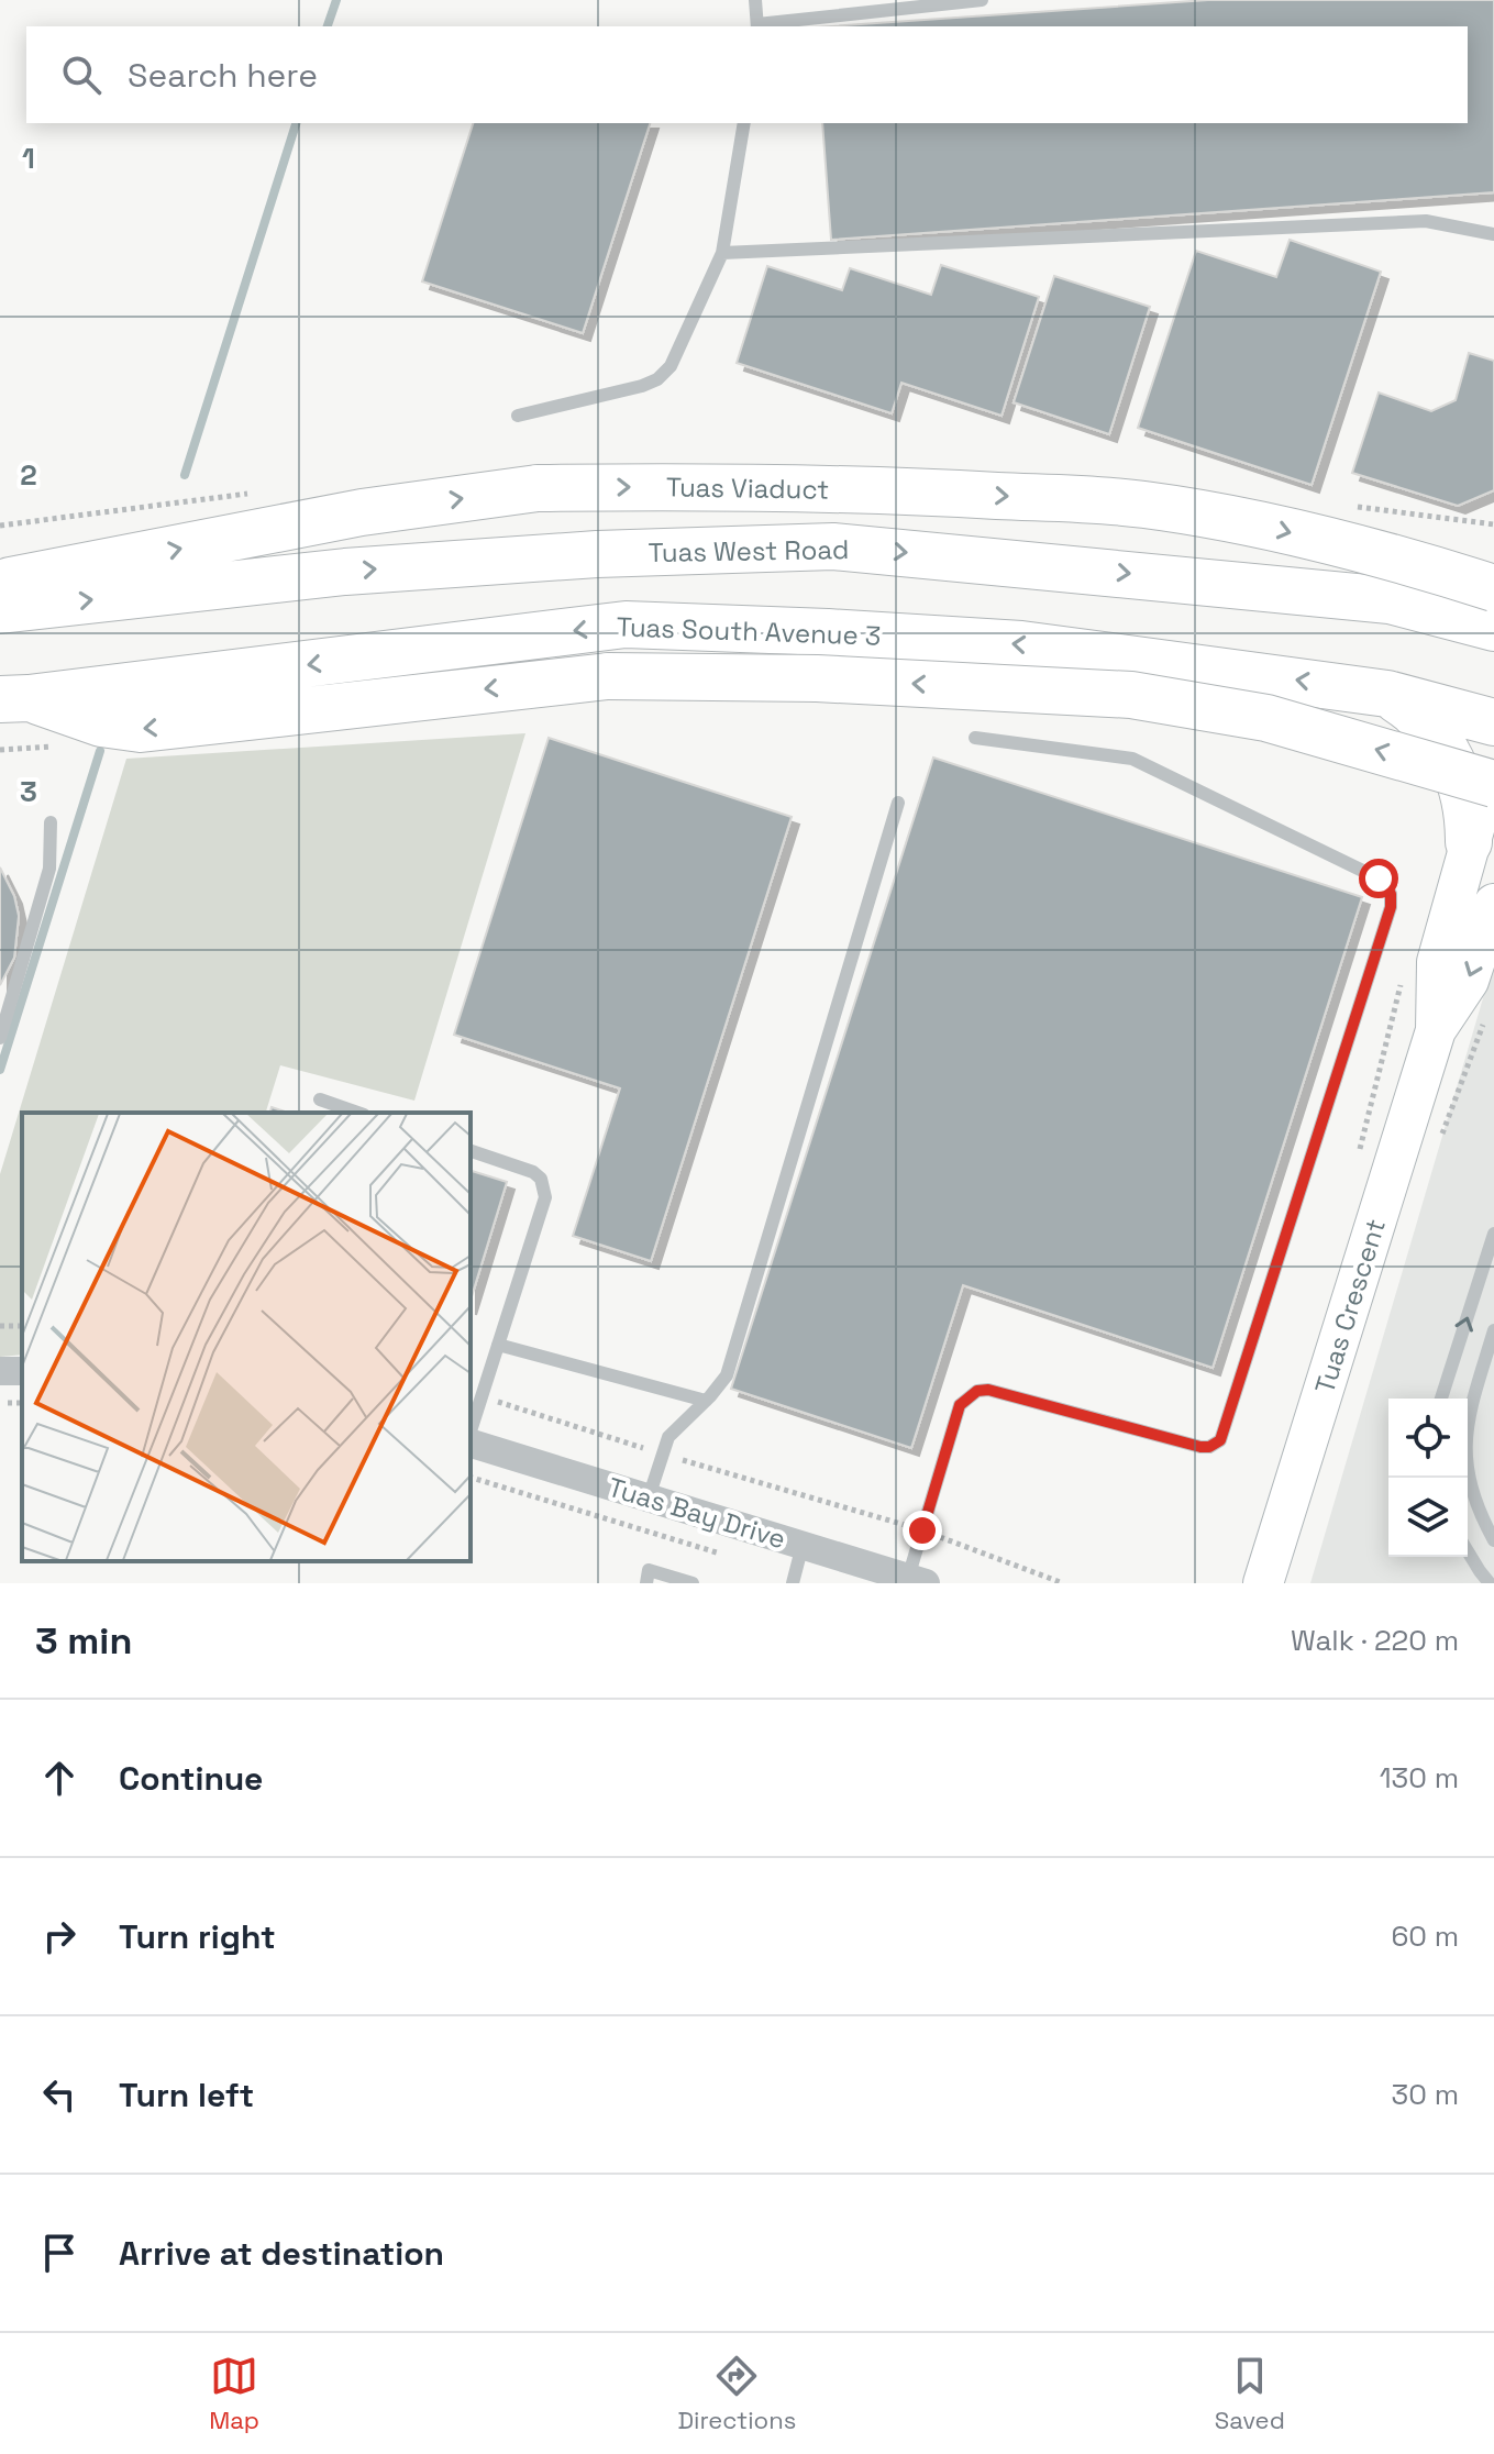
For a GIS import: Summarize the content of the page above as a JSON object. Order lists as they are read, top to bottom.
{
  "streets": {
    "main road": ["Tuas Viaduct", "Tuas West Road", "Tuas South Avenue 3"],
    "street": ["Tuas Crescent", "Tuas Bay Drive"]
  },
  "page": {
    "search": "Search here",
    "heading": ["3 min", "Walk · 220 m"],
    "list": [
      ["Continue", "130 m"],
      ["Turn right", "60 m"],
      ["Turn left", "30 m"],
      "Arrive at destination"
    ],
    "nav": ["Map", "Directions", "Saved"]
  },
  "grid": {
    "rows": ["1", "2", "3"]
  }
}
